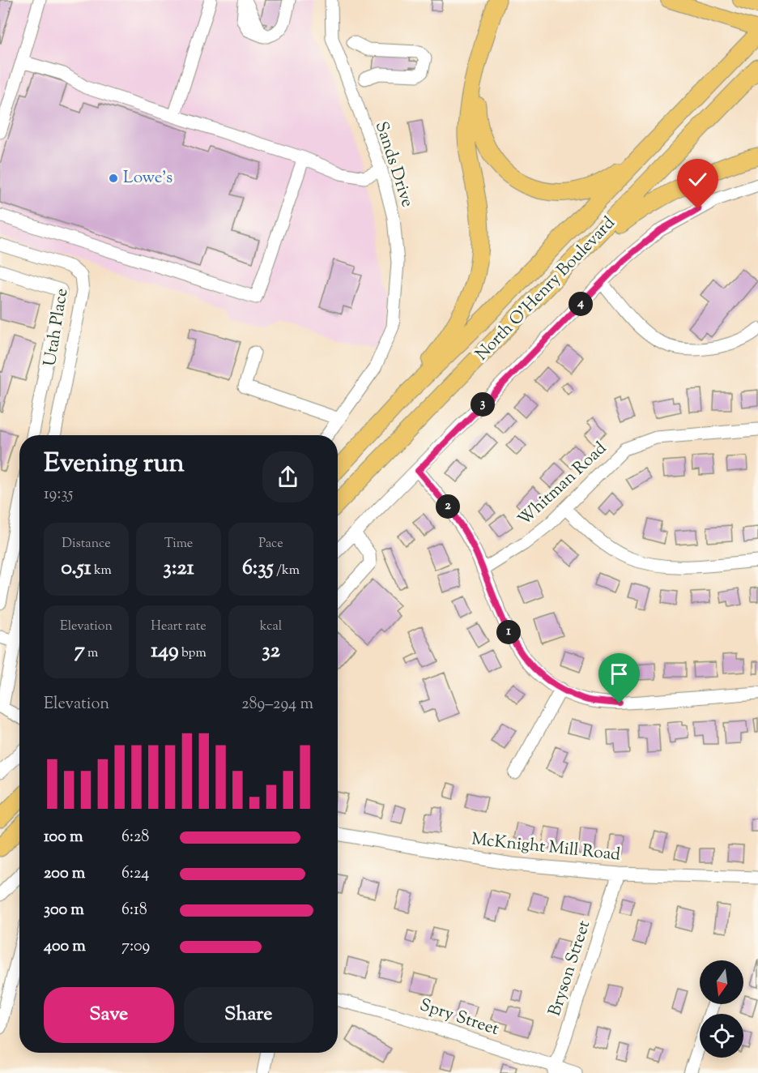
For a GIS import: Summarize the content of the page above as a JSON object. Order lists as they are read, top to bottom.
{
  "streets": {
    "highway": ["North O'Henry Boulevard"],
    "street": [
      "Sands Drive",
      "Utah Place",
      "Whitman Road",
      "McKnight Mill Road",
      "Bryson Street",
      "Spry Street"
    ]
  },
  "crossings": [
    ["McKnight Mill Road", "Bryson Street"],
    ["Bryson Street", "Spry Street"]
  ],
  "places": ["Lowe's"],
  "north": "bottom",
  "page": {
    "pins": [
      "4",
      "3",
      "2",
      "1"
    ],
    "heading": ["Evening run", "19:35"],
    "stats": [
      ["Distance", "0.51 km"],
      ["Time", "3:21"],
      ["Pace", "6:35 /km"],
      ["Elevation", "7 m"],
      ["Heart rate", "149 bpm"],
      ["kcal", "32"]
    ],
    "chart": ["Elevation", "289–294 m"],
    "list": [
      {
        "name": "100 m",
        "note": "6:28"
      },
      {
        "name": "200 m",
        "note": "6:24"
      },
      {
        "name": "300 m",
        "note": "6:18"
      },
      {
        "name": "400 m",
        "note": "7:09"
      }
    ],
    "buttons": ["Save", "Share"]
  }
}
